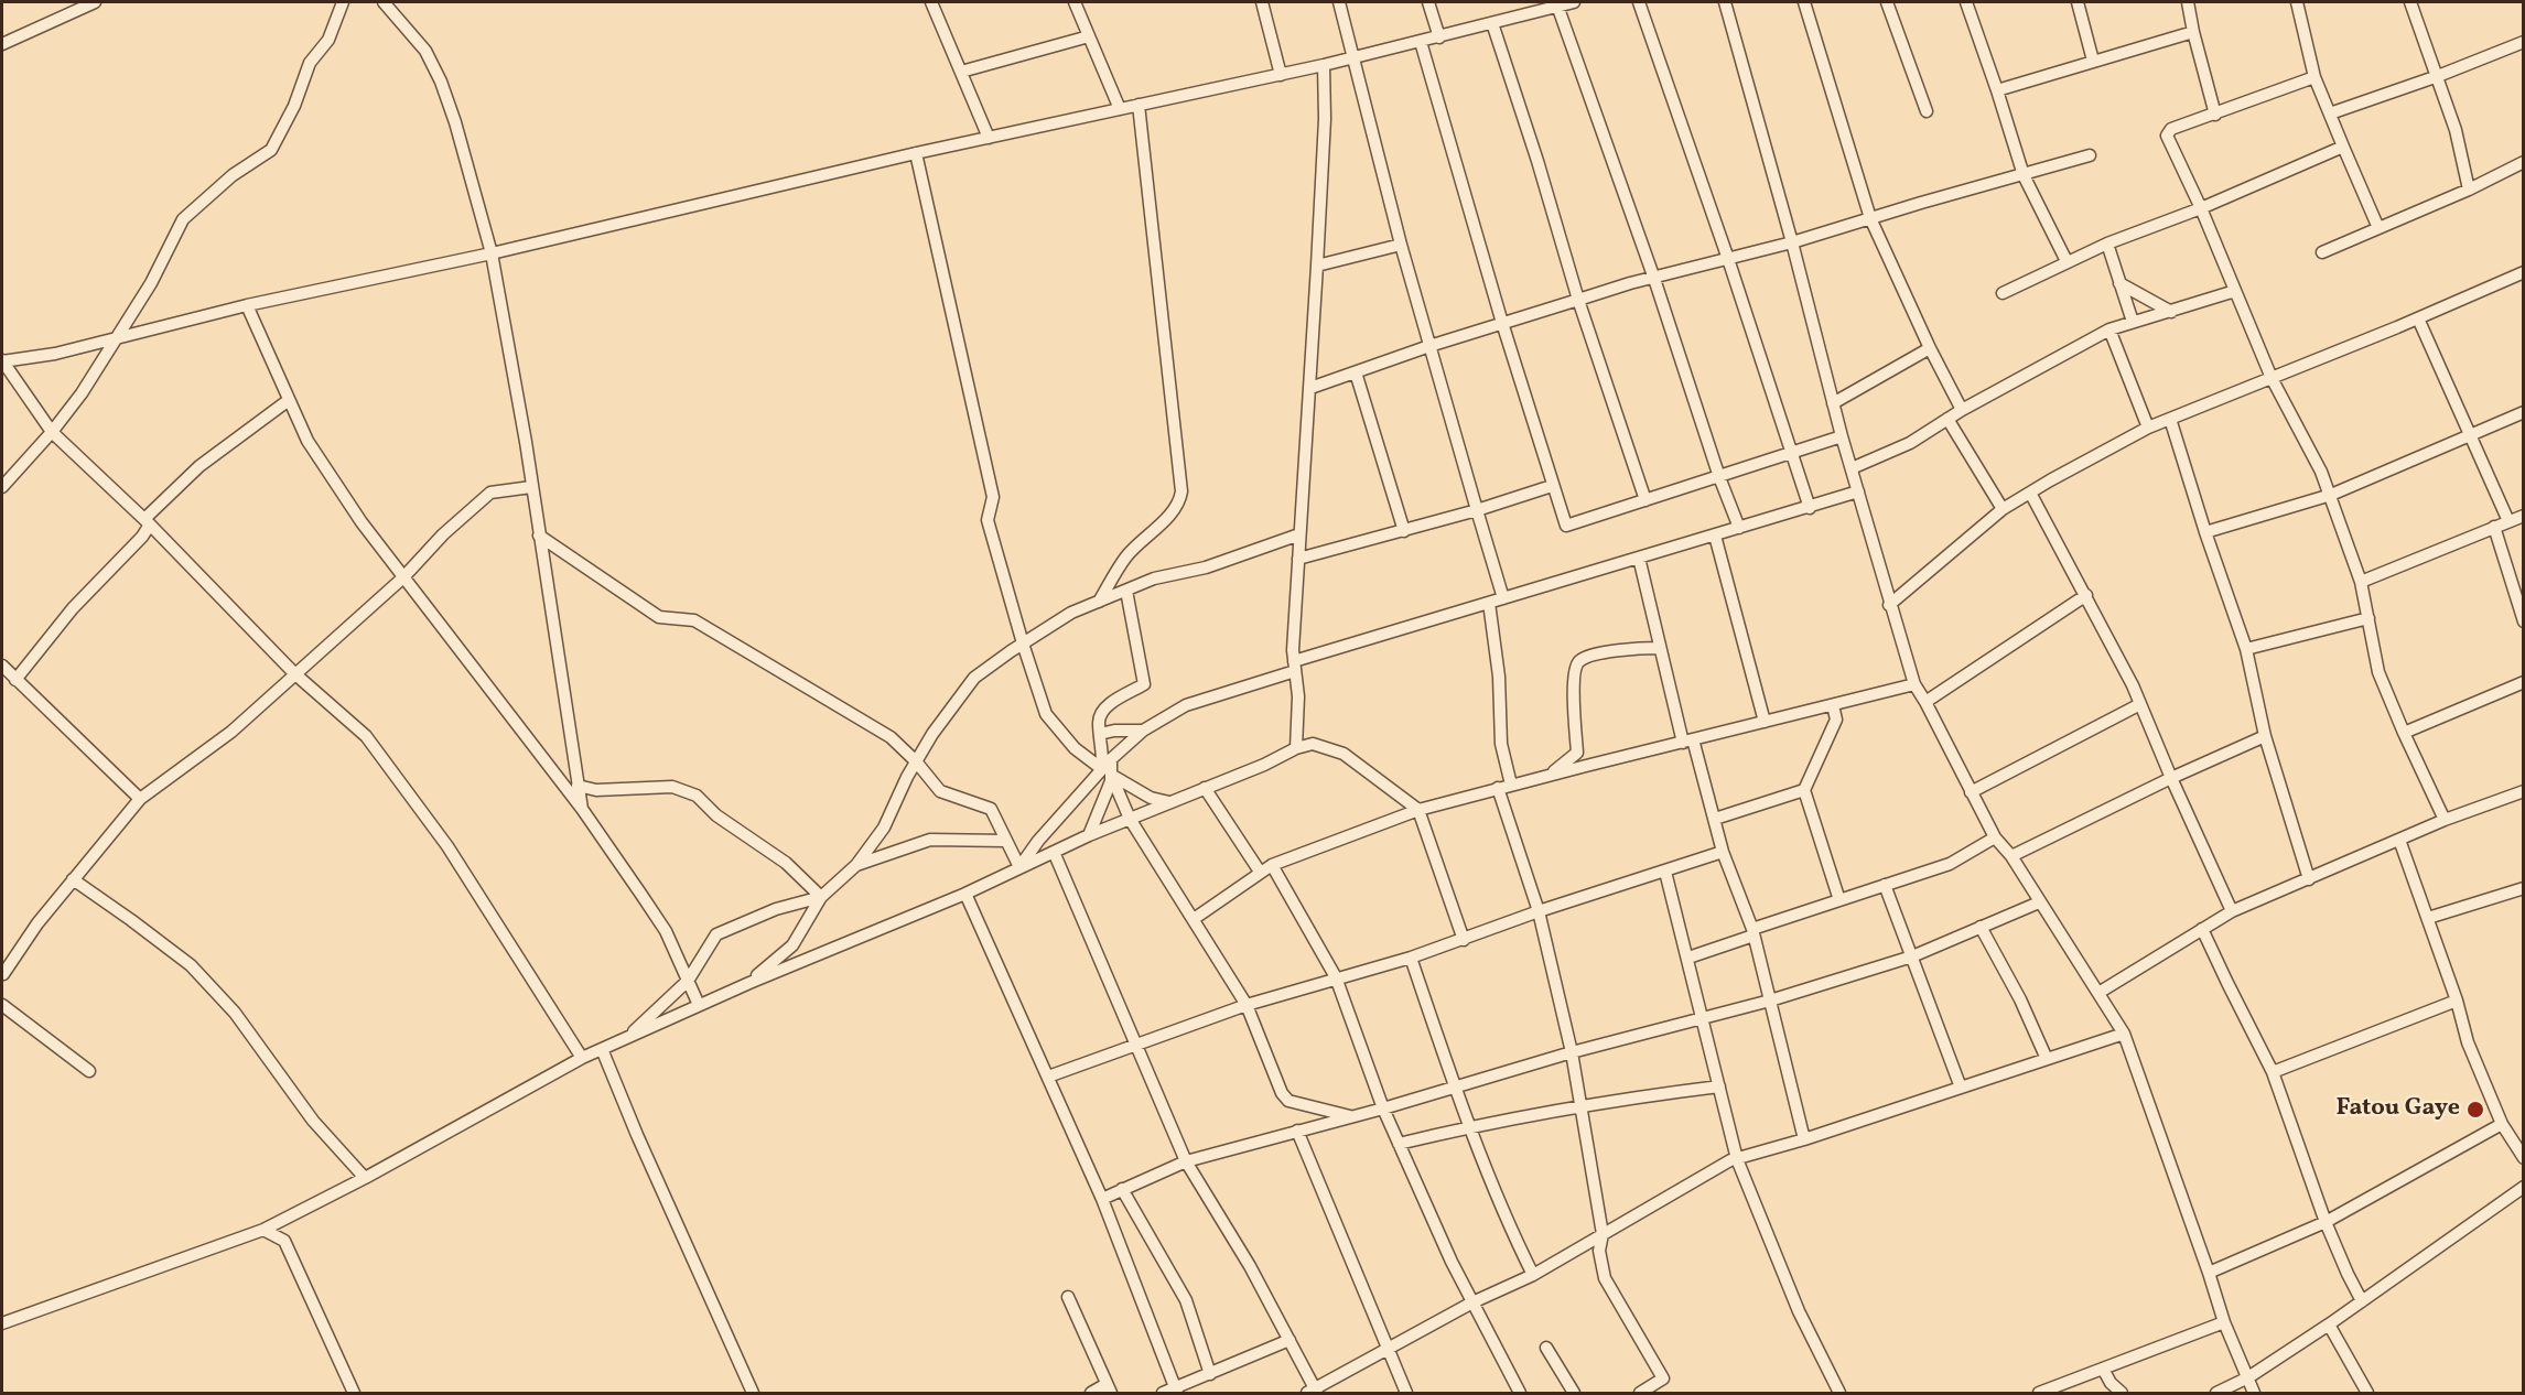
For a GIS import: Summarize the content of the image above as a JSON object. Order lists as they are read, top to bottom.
{
  "places": ["Fatou Gaye"]
}
